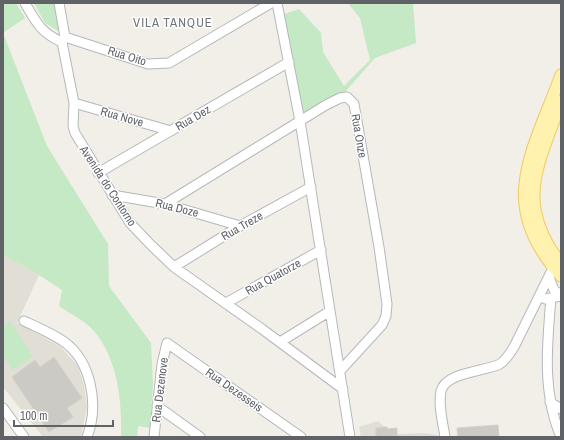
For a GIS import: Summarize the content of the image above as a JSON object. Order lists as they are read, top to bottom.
{
  "streets": {
    "street": [
      "Rua Oito",
      "Rua Nove",
      "Rua Dez",
      "Rua Onze",
      "Avenida do Contorno",
      "Rua Doze",
      "Rua Treze",
      "Rua Quatorze",
      "Rua Dezenove",
      "Rua Dezesseis"
    ]
  },
  "crossings": [
    ["Rua Oito", "Avenida do Contorno"],
    ["Rua Nove", "Rua Dez"],
    ["Rua Nove", "Avenida do Contorno"],
    ["Rua Dez", "Avenida do Contorno"],
    ["Rua Onze", "Rua Doze"],
    ["Avenida do Contorno", "Rua Doze"],
    ["Avenida do Contorno", "Rua Treze"],
    ["Avenida do Contorno", "Rua Quatorze"],
    ["Rua Doze", "Rua Treze"],
    ["Rua Dezenove", "Rua Dezesseis"]
  ],
  "districts": ["VILA TANQUE"],
  "scale_bar": "100 m"
}
